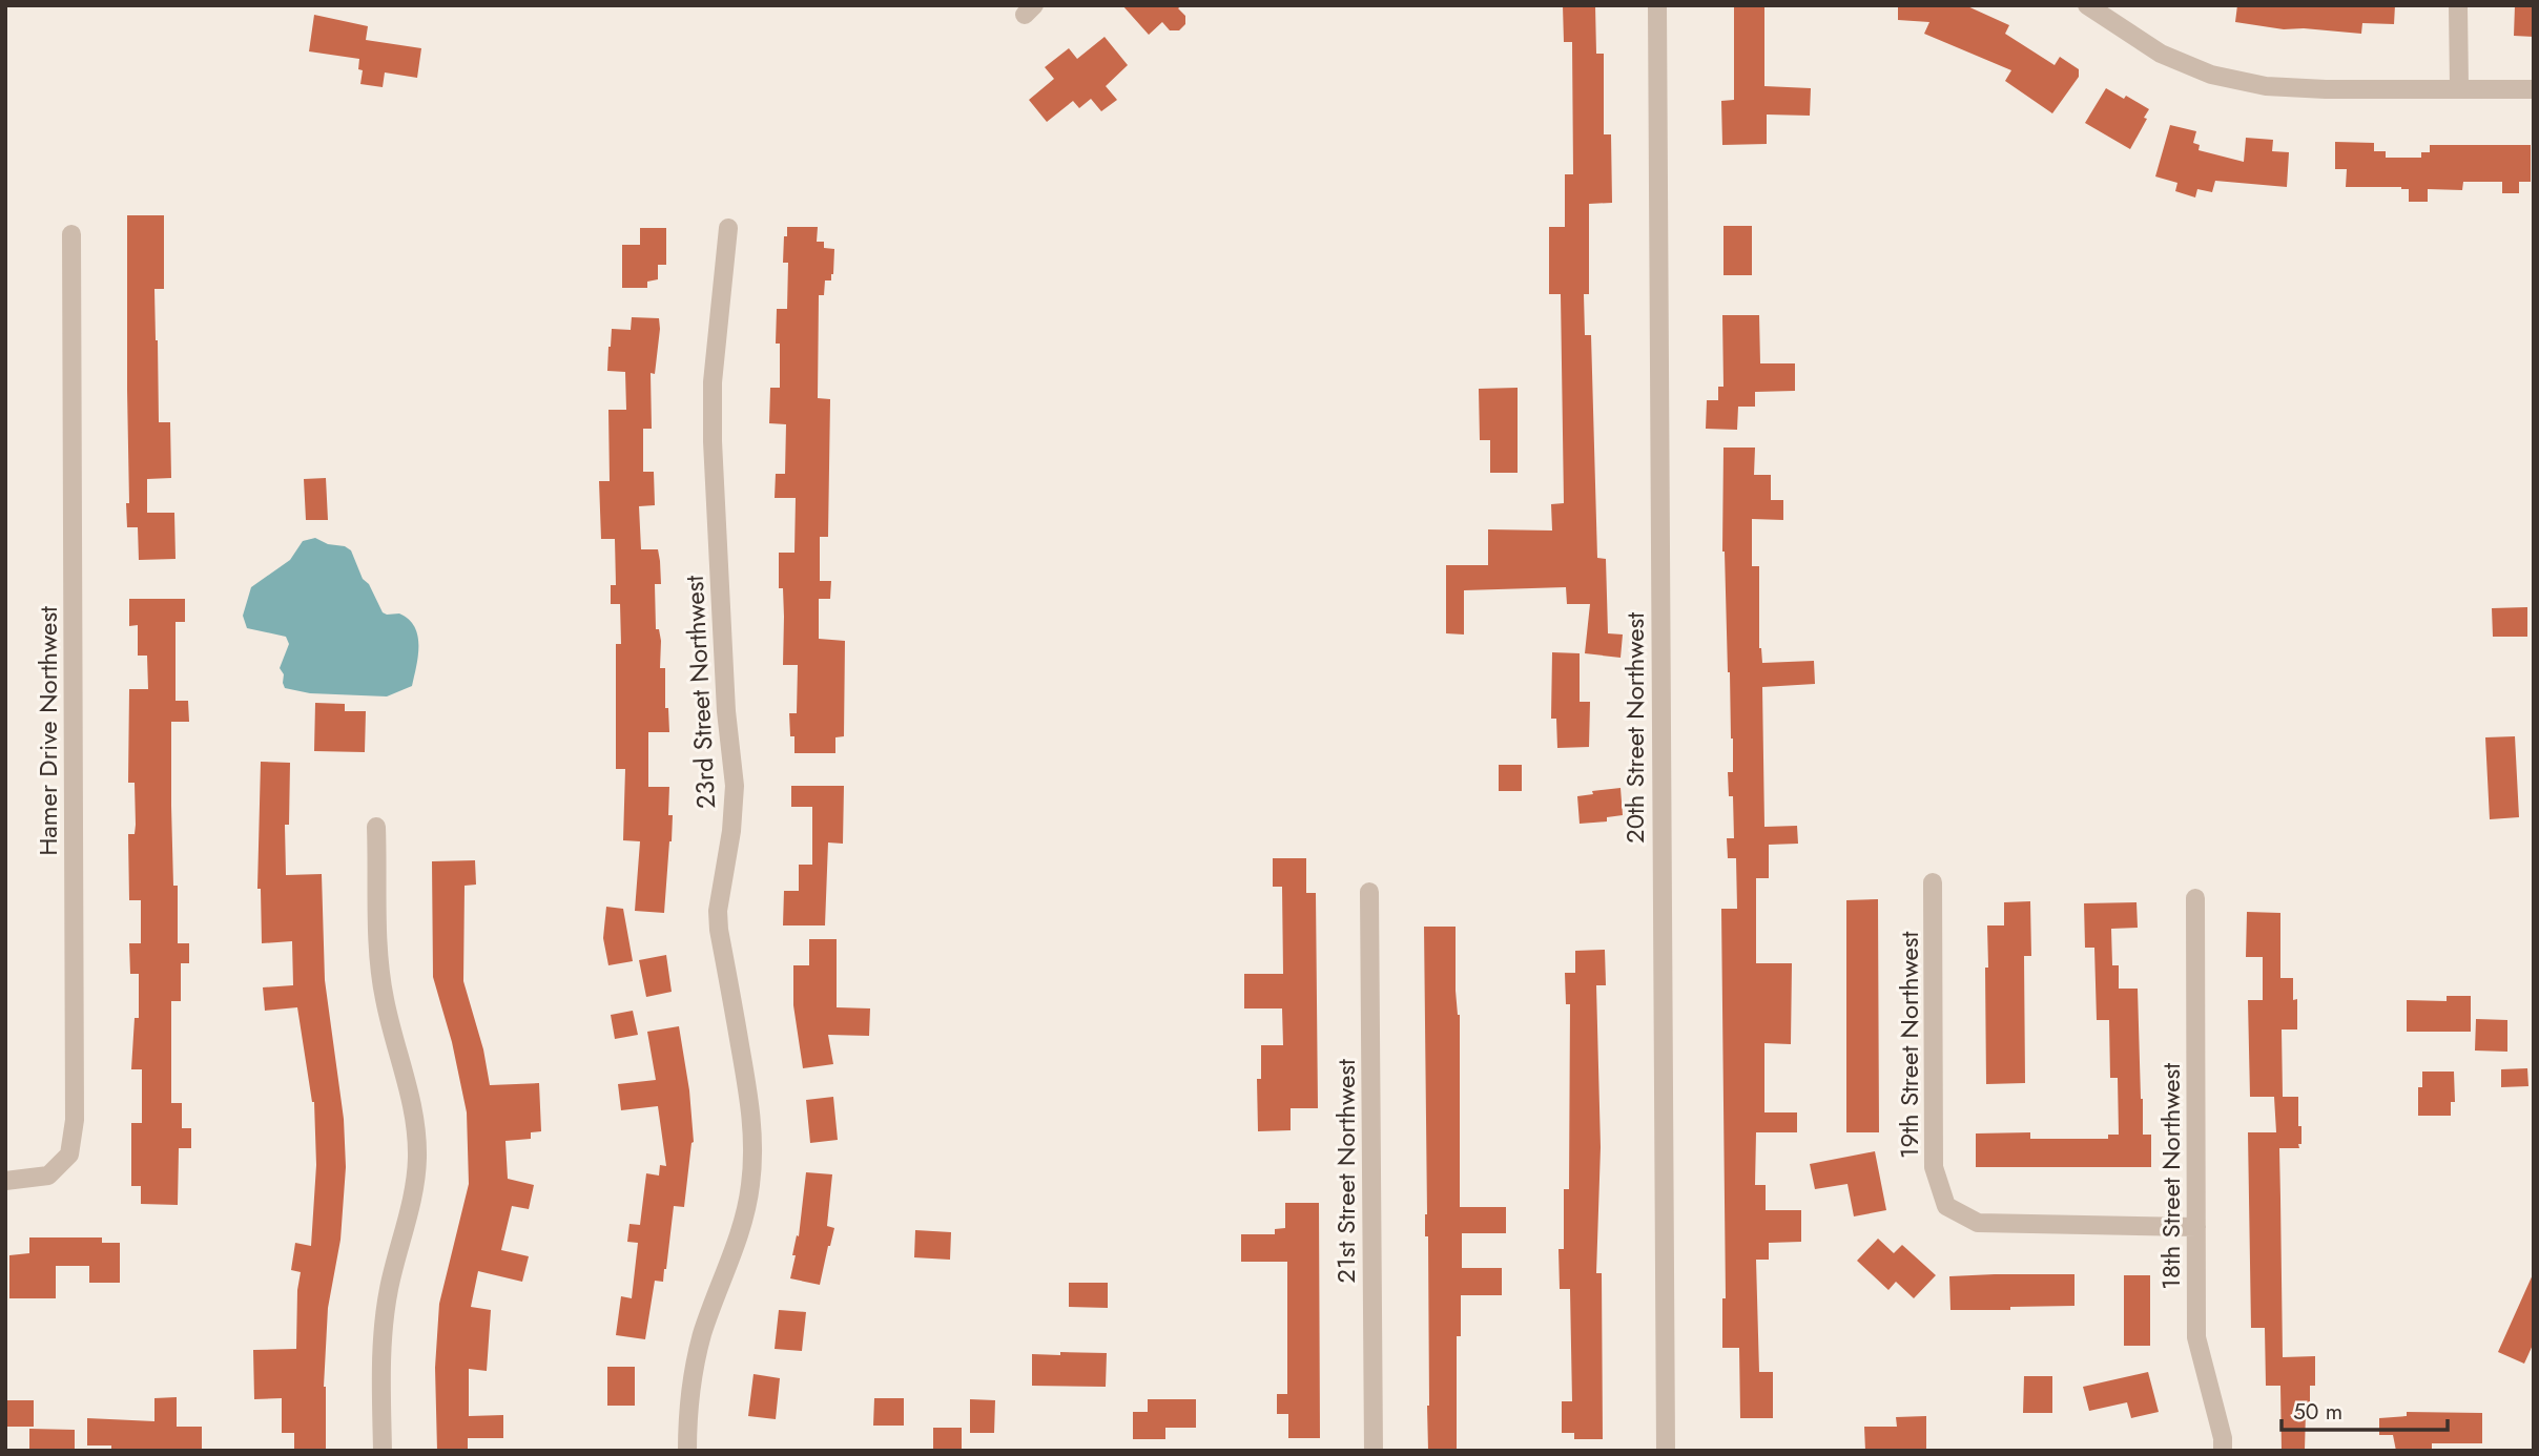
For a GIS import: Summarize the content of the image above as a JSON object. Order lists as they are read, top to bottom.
{
  "streets": {
    "street": [
      "23rd Street Northwest",
      "20th Street Northwest",
      "Hamer Drive Northwest",
      "19th Street Northwest",
      "21st Street Northwest",
      "18th Street Northwest"
    ]
  },
  "crossings": [
    ["19th Street Northwest", "18th Street Northwest"]
  ],
  "scale_bar": "50 m"
}
